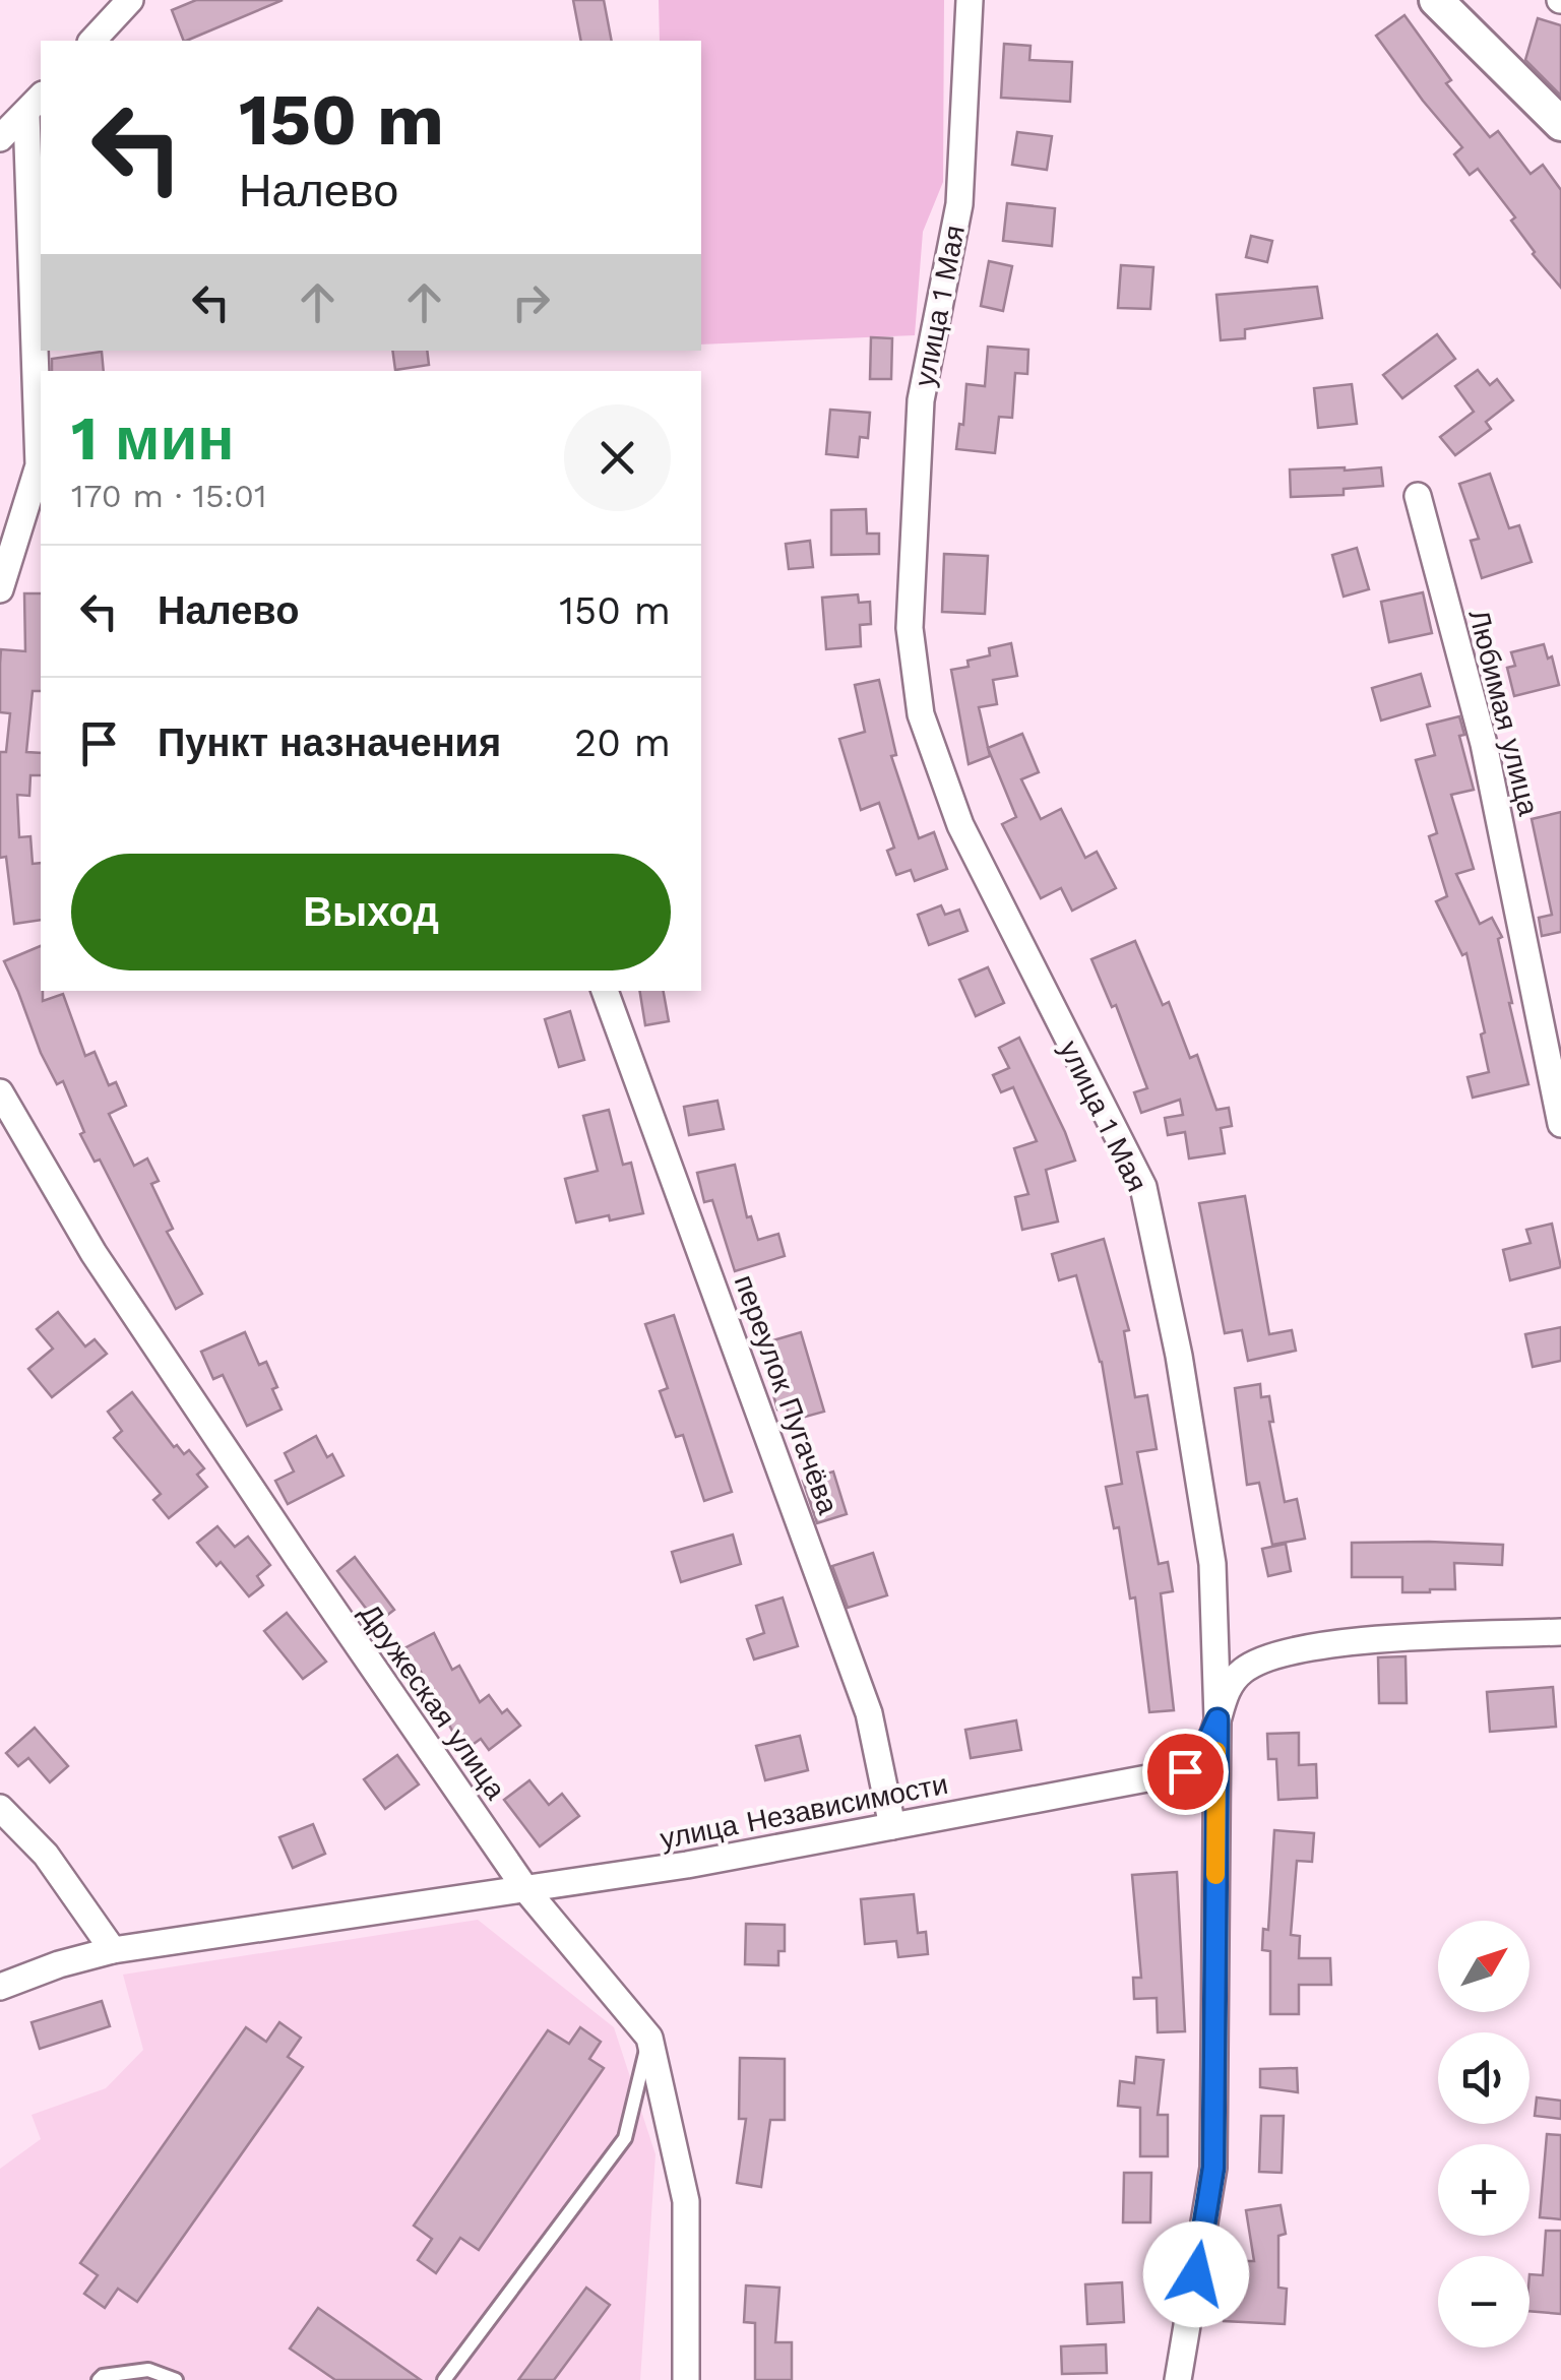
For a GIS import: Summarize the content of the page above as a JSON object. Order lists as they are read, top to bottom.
{
  "streets": {
    "street": [
      "улица 1 Мая",
      "Любимая улица",
      "переулок Пугачёва",
      "Дружеская улица",
      "улица Независимости"
    ]
  },
  "crossings": [
    ["улица 1 Мая", "улица Независимости"],
    ["переулок Пугачёва", "улица Независимости"],
    ["Дружеская улица", "улица Независимости"]
  ],
  "north": "top right",
  "page": {
    "turn": ["150 m", "Налево"],
    "heading": ["1 мин", "170 m · 15:01"],
    "list": [
      {
        "name": "Налево",
        "value": "150 m"
      },
      {
        "name": "Пункт назначения",
        "value": "20 m"
      }
    ],
    "buttons": "Выход",
    "map_buttons": ["+", "−"]
  }
}
